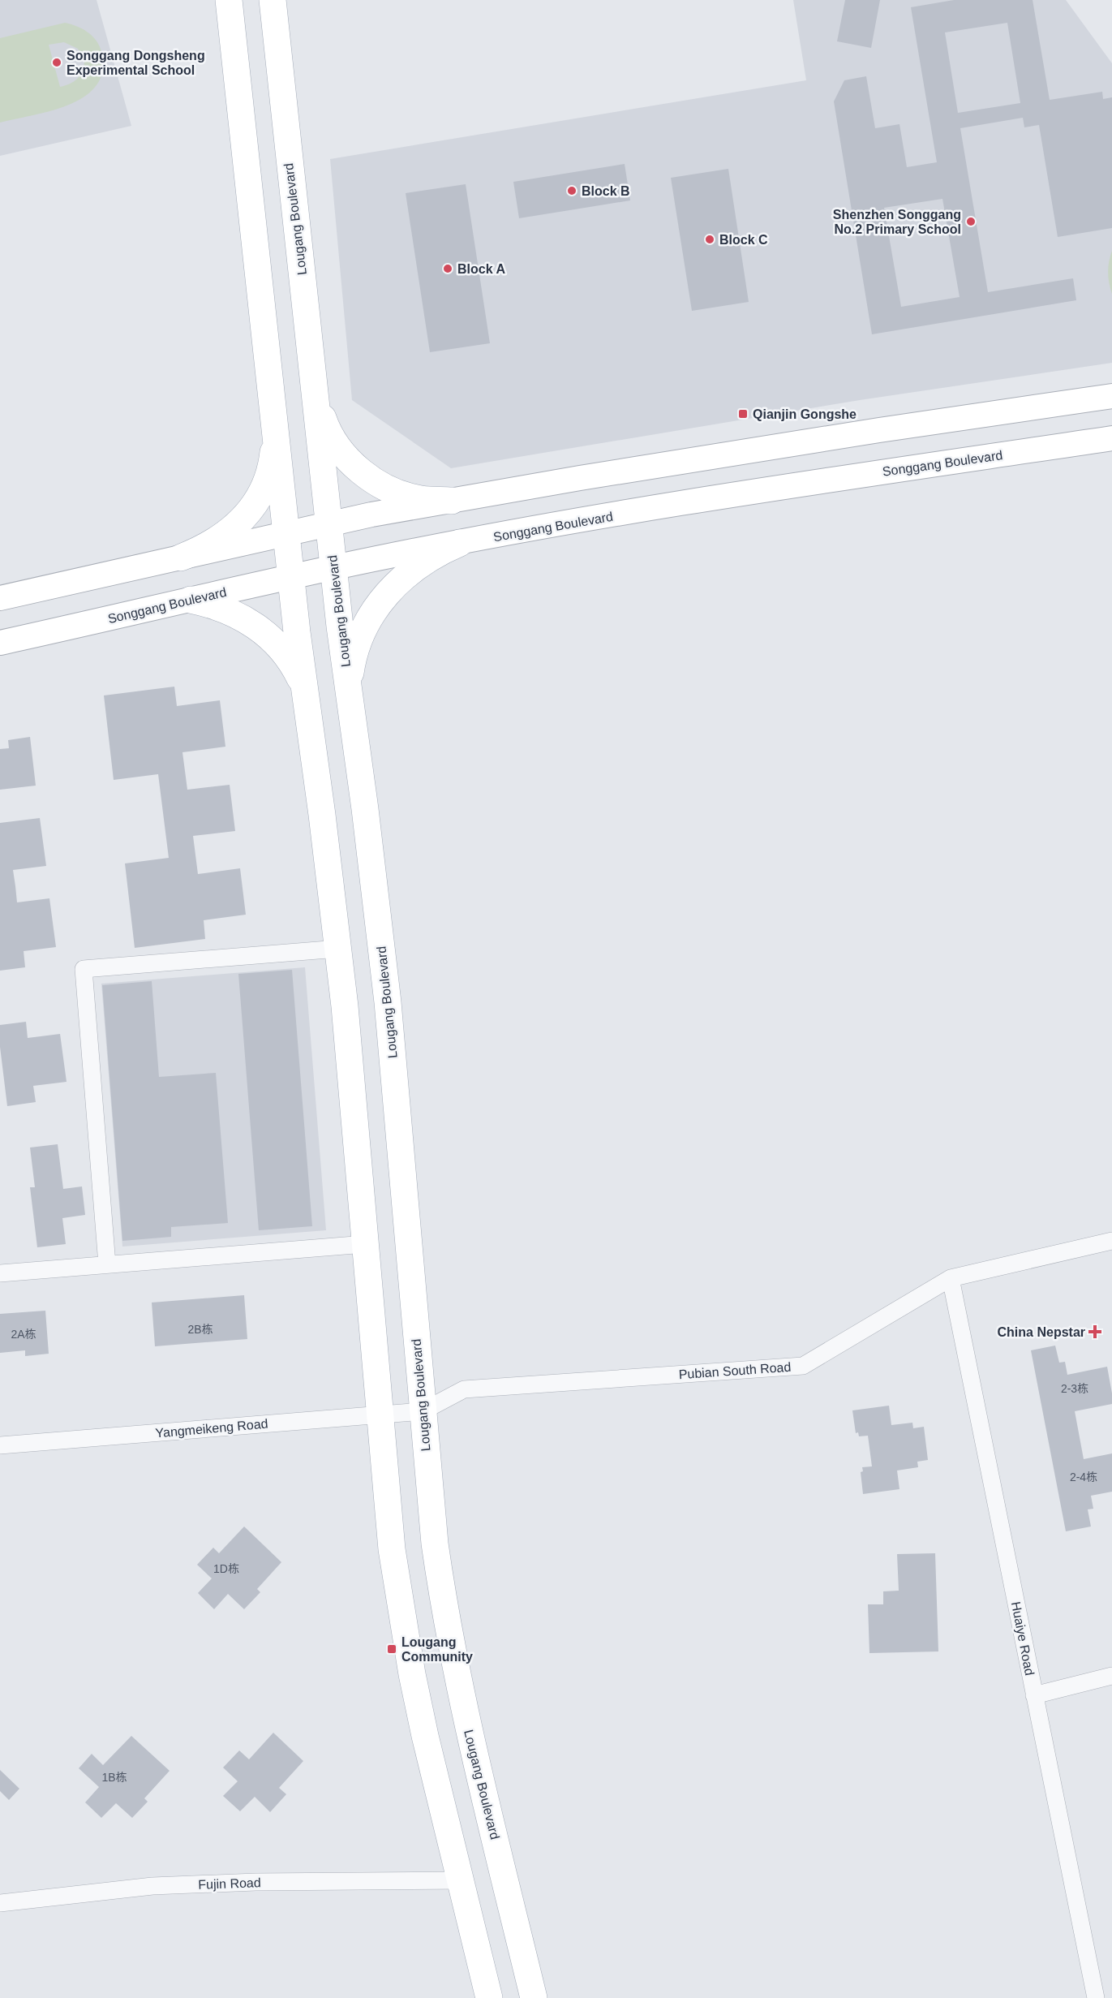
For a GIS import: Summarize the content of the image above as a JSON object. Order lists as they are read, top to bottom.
{
  "streets": {
    "main road": ["Lougang Boulevard", "Songgang Boulevard"],
    "street": [
      "Pubian South Road",
      "Yangmeikeng Road",
      "Huaiye Road",
      "Fujin Road"
    ]
  },
  "crossings": [
    ["Lougang Boulevard", "Songgang Boulevard"],
    ["Lougang Boulevard", "Pubian South Road"],
    ["Lougang Boulevard", "Yangmeikeng Road"],
    ["Pubian South Road", "Yangmeikeng Road"],
    ["Pubian South Road", "Huaiye Road"]
  ],
  "places": {
    "other": [
      "Songgang Dongsheng Experimental School",
      "Block B",
      "Shenzhen Songgang No.2 Primary School",
      "Block C",
      "Block A"
    ],
    "transit": ["Qianjin Gongshe", "Lougang Community"],
    "health": ["China Nepstar"]
  },
  "house_numbers": [
    "2B栋",
    "2A栋",
    "2-3栋",
    "2-4栋",
    "1D栋",
    "1B栋"
  ]
}
